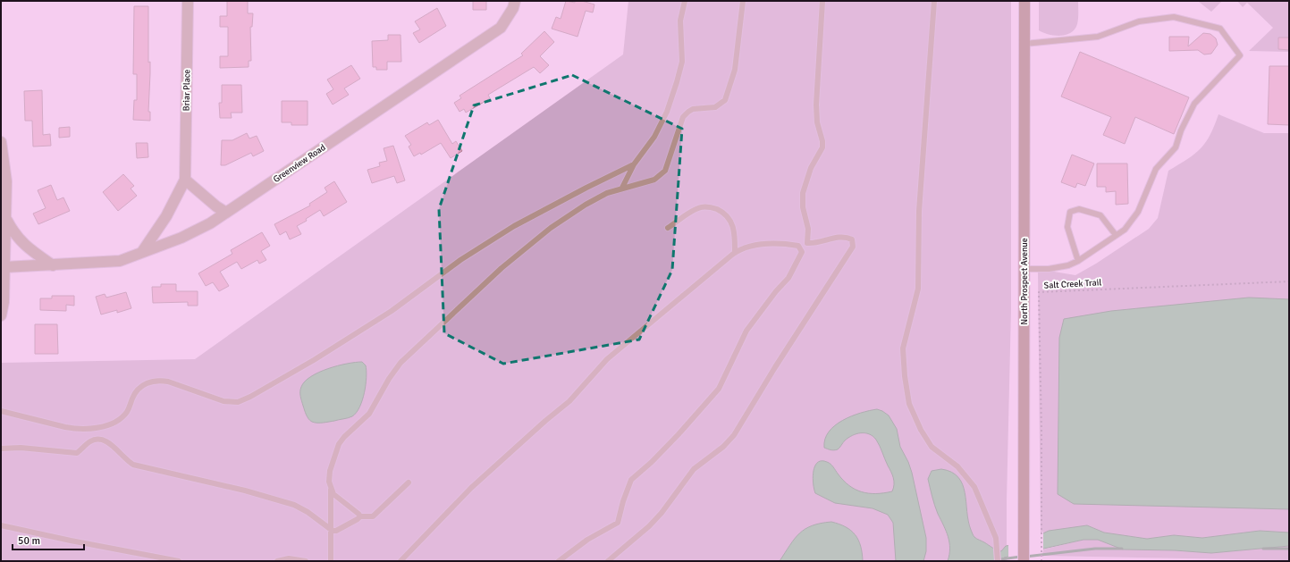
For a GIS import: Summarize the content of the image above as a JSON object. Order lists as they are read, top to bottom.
{
  "streets": {
    "main road": ["North Prospect Avenue"],
    "street": ["Briar Place", "Greenview Road"],
    "path": ["Salt Creek Trail"]
  },
  "crossings": [
    ["Briar Place", "Greenview Road"]
  ],
  "scale_bar": "50 m"
}
